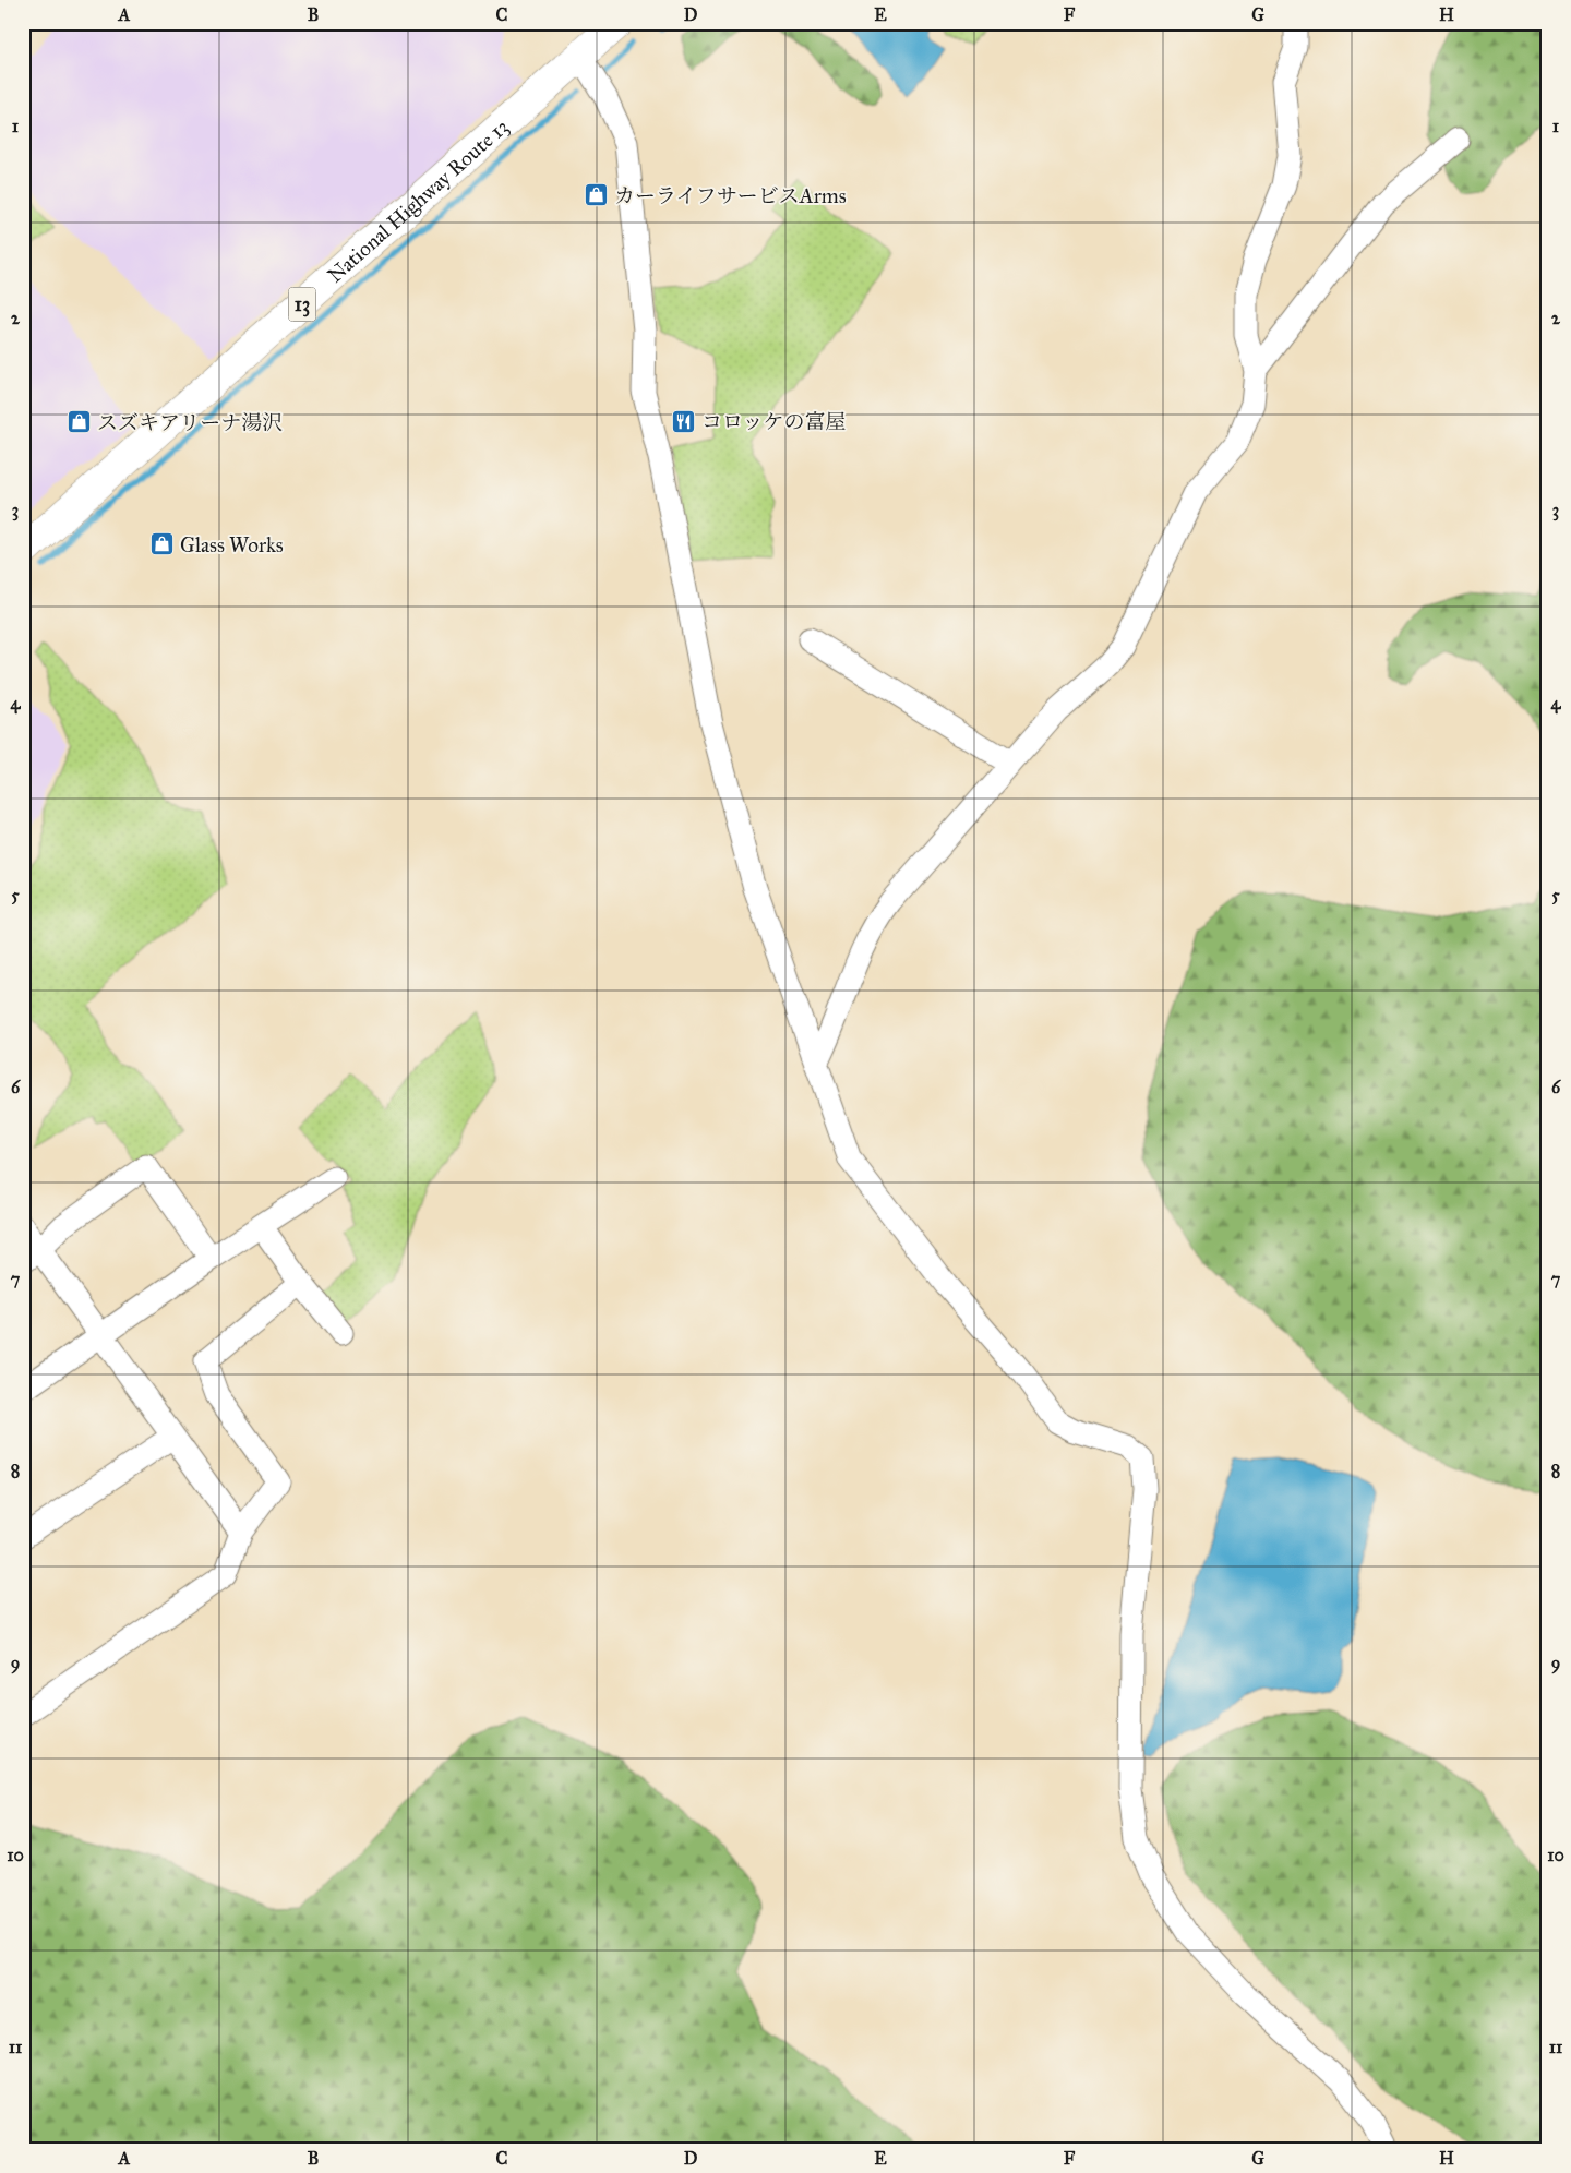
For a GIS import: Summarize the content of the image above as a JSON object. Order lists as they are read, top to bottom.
{
  "streets": {
    "highway": ["National Highway Route 13", "13"]
  },
  "places": {
    "shop": ["カーライフサービスArms", "スズキアリーナ湯沢", "Glass Works"],
    "restaurant": ["コロッケの富屋"]
  },
  "grid": {
    "columns": [
      "A",
      "B",
      "C",
      "D",
      "E",
      "F",
      "G",
      "H"
    ],
    "rows": [
      "1",
      "2",
      "3",
      "4",
      "5",
      "6",
      "7",
      "8",
      "9",
      "10",
      "11"
    ]
  }
}
